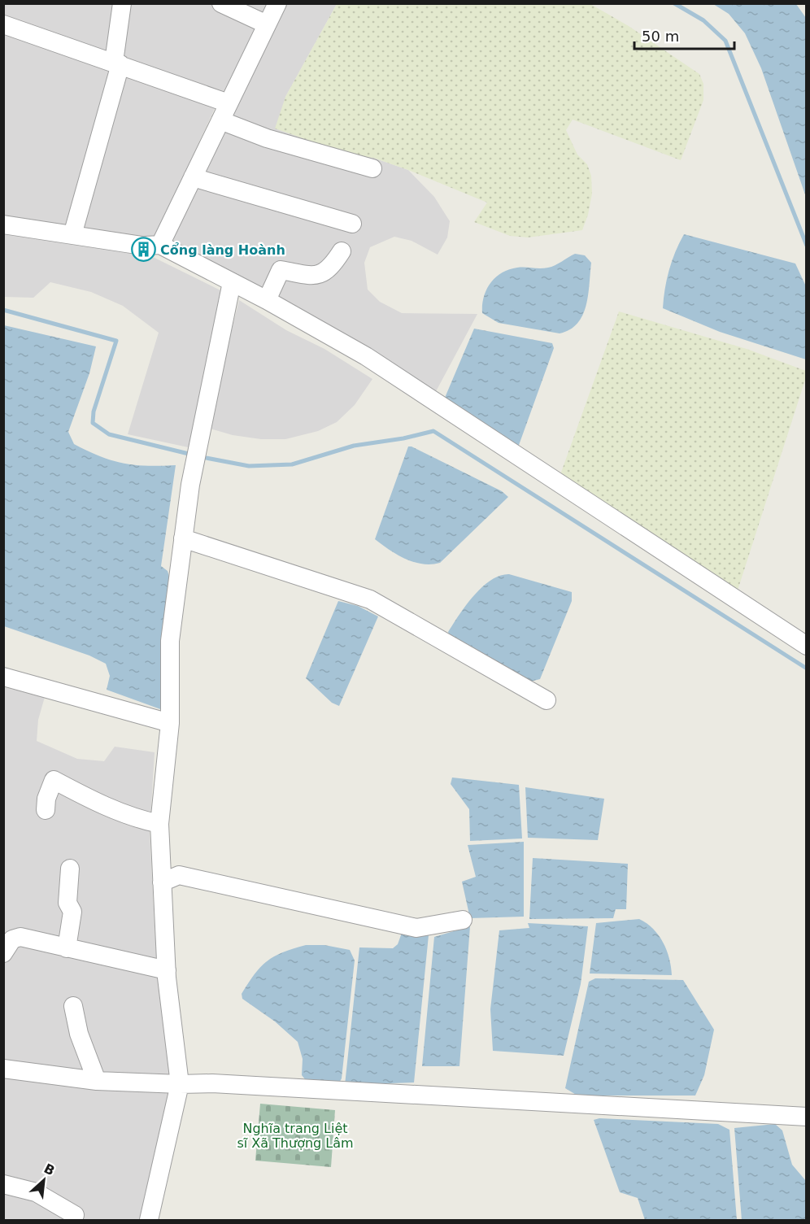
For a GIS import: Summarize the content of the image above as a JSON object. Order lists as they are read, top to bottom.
{
  "parks": ["Nghĩa trang Liệt sĩ Xã Thượng Lâm"],
  "places": {
    "building": ["Cổng làng Hoành"]
  },
  "scale_bar": "50 m",
  "north": "top right"
}
